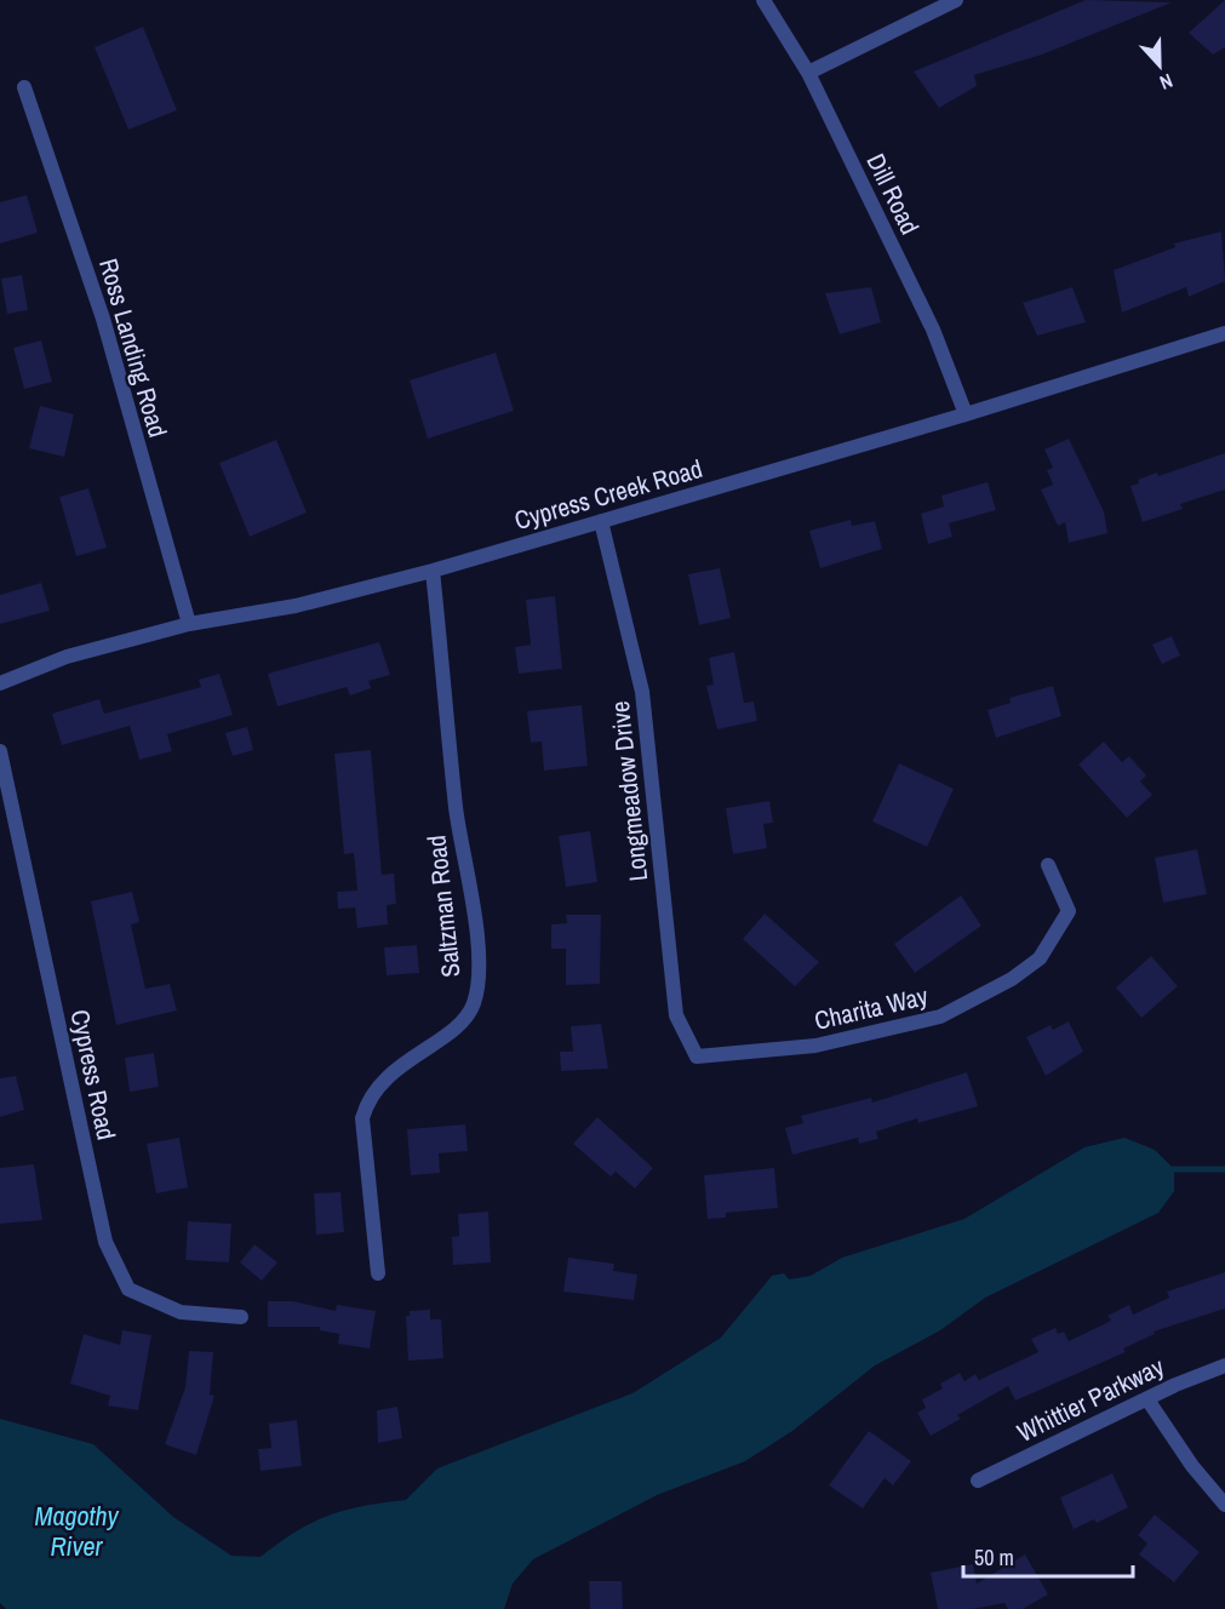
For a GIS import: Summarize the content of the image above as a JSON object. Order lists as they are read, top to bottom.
{
  "streets": {
    "street": [
      "Dill Road",
      "Ross Landing Road",
      "Cypress Creek Road",
      "Longmeadow Drive",
      "Saltzman Road",
      "Charita Way",
      "Cypress Road",
      "Whittier Parkway"
    ]
  },
  "crossings": [
    ["Dill Road", "Cypress Creek Road"],
    ["Ross Landing Road", "Cypress Creek Road"],
    ["Cypress Creek Road", "Longmeadow Drive"],
    ["Cypress Creek Road", "Saltzman Road"],
    ["Longmeadow Drive", "Charita Way"]
  ],
  "water": ["Magothy River"],
  "scale_bar": "50 m",
  "north": "bottom"
}
